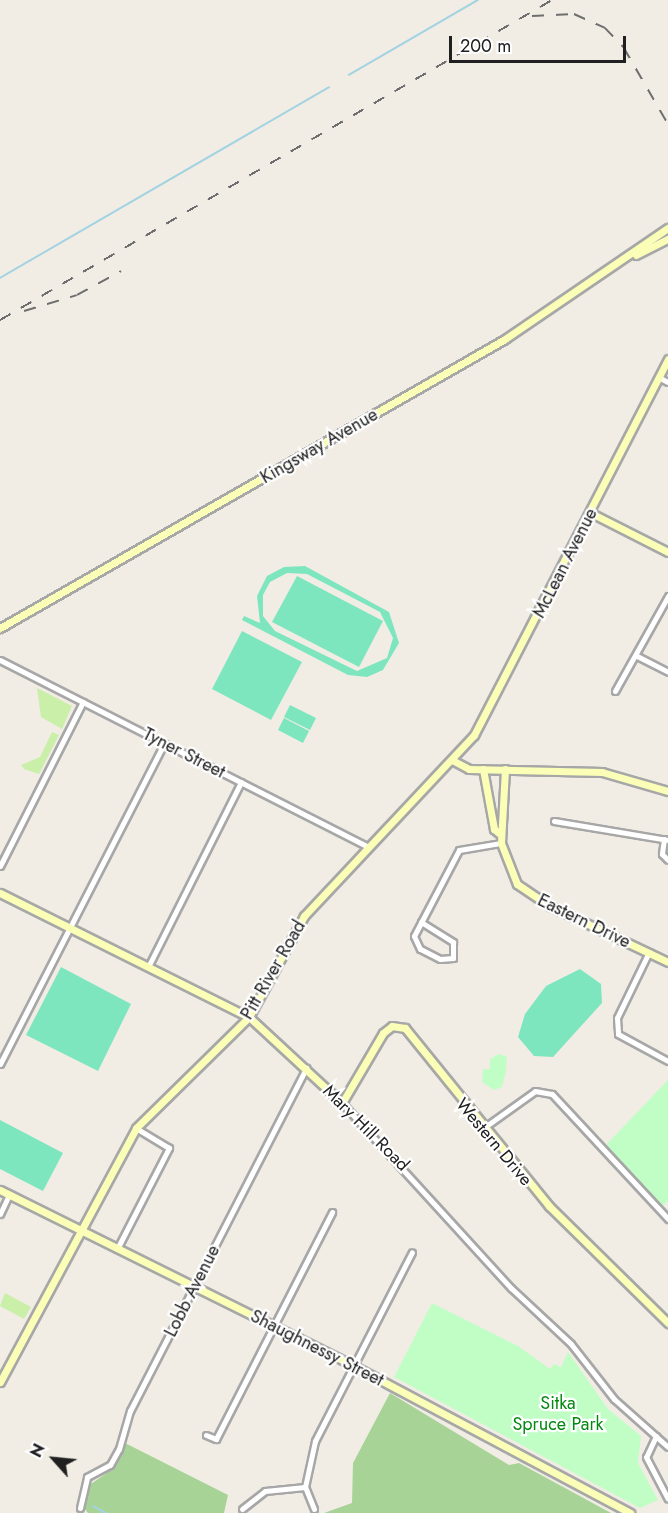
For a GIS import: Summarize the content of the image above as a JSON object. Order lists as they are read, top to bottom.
{
  "streets": {
    "main road": [
      "Kingsway Avenue",
      "McLean Avenue",
      "Eastern Drive",
      "Pitt River Road",
      "Mary Hill Road",
      "Western Drive",
      "Shaughnessy Street"
    ],
    "street": ["Tyner Street", "Lobb Avenue"]
  },
  "crossings": [
    ["McLean Avenue", "Pitt River Road"],
    ["Tyner Street", "Pitt River Road"],
    ["Pitt River Road", "Mary Hill Road"],
    ["Pitt River Road", "Shaughnessy Street"],
    ["Mary Hill Road", "Western Drive"],
    ["Mary Hill Road", "Lobb Avenue"],
    ["Lobb Avenue", "Shaughnessy Street"]
  ],
  "parks": ["Sitka Spruce Park"],
  "scale_bar": "200 m",
  "north": "top left"
}
